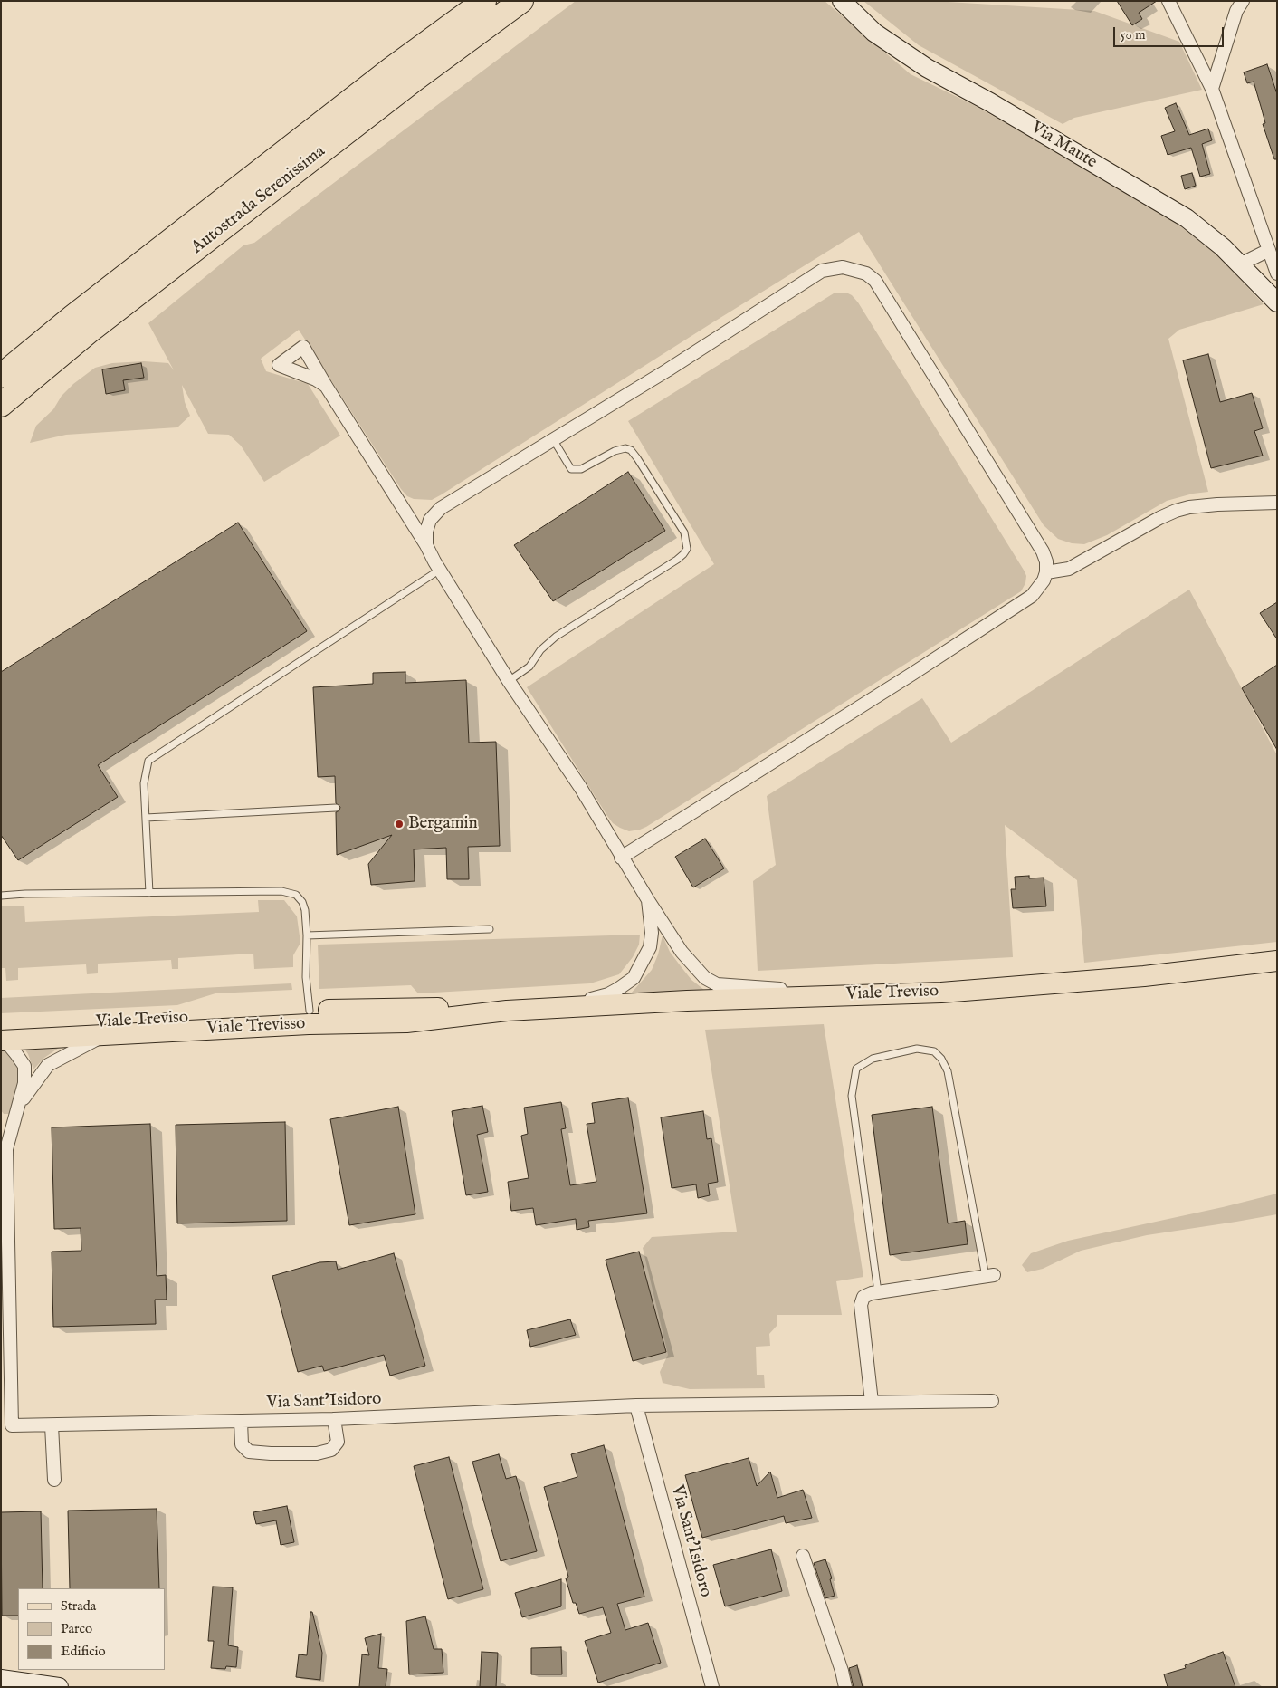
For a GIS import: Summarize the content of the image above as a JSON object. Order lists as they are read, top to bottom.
{
  "streets": {
    "highway": ["Autostrada Serenissima"],
    "main road": ["Viale Treviso", "Viale Trevisso"],
    "street": ["Via Maute", "Via Sant'Isidoro"]
  },
  "crossings": [
    ["Viale Treviso", "Viale Trevisso"]
  ],
  "places": ["Bergamin"],
  "legend": ["Strada", "Parco", "Edificio"],
  "scale_bar": "50 m"
}
